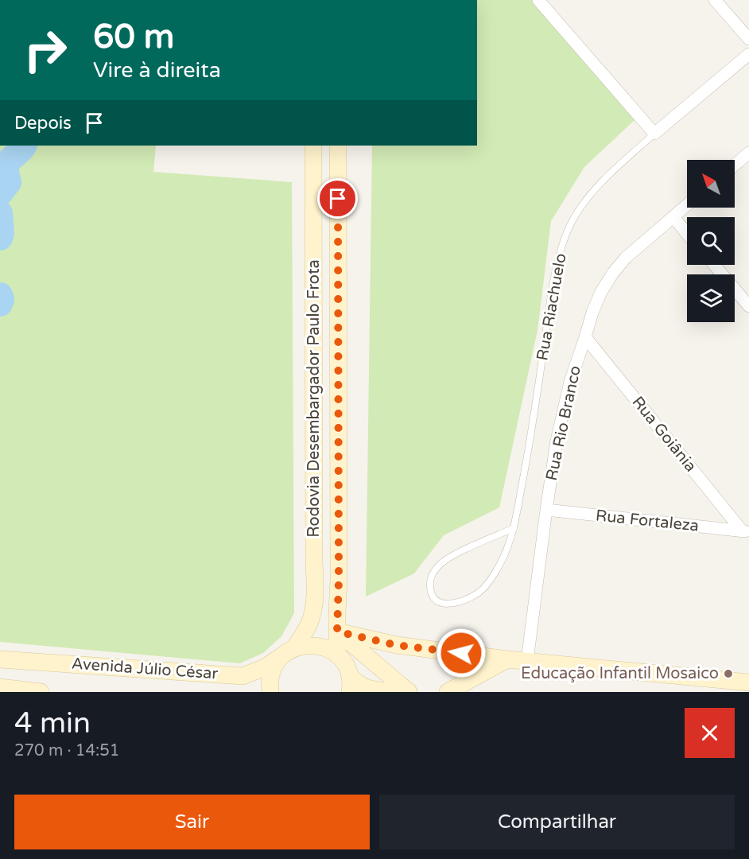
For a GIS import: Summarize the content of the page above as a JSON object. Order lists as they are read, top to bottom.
{
  "streets": {
    "street": [
      "Rua Riachuelo",
      "Rodovia Desembargador Paulo Frota",
      "Rua Rio Branco",
      "Rua Goiânia",
      "Rua Fortaleza",
      "Avenida Júlio César"
    ]
  },
  "crossings": [
    ["Rodovia Desembargador Paulo Frota", "Avenida Júlio César"],
    ["Rua Rio Branco", "Rua Goiânia"],
    ["Rua Rio Branco", "Rua Fortaleza"],
    ["Rua Goiânia", "Rua Fortaleza"]
  ],
  "places": ["Educação Infantil Mosaico"],
  "north": "top left",
  "page": {
    "turn": ["60 m", "Vire à direita"],
    "then": "Depois",
    "heading": ["4 min", "270 m · 14:51"],
    "buttons": ["Sair", "Compartilhar"]
  }
}
